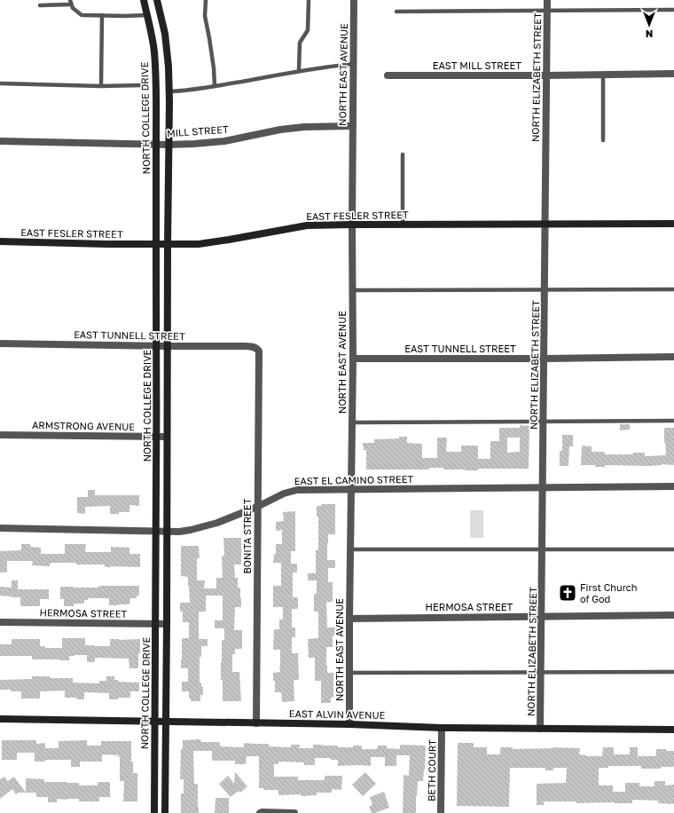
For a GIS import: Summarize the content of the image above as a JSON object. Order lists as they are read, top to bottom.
{
  "streets": {
    "street": [
      "EAST MILL STREET",
      "NORTH EAST AVENUE",
      "NORTH ELIZABETH STREET",
      "NORTH COLLEGE DRIVE",
      "MILL STREET",
      "EAST FESLER STREET",
      "EAST TUNNELL STREET",
      "ARMSTRONG AVENUE",
      "EAST EL CAMINO STREET",
      "BONITA STREET",
      "HERMOSA STREET",
      "EAST ALVIN AVENUE",
      "BETH COURT"
    ]
  },
  "crossings": [
    ["EAST MILL STREET", "NORTH ELIZABETH STREET"],
    ["NORTH EAST AVENUE", "MILL STREET"],
    ["NORTH EAST AVENUE", "EAST FESLER STREET"],
    ["NORTH EAST AVENUE", "EAST TUNNELL STREET"],
    ["NORTH EAST AVENUE", "EAST EL CAMINO STREET"],
    ["NORTH EAST AVENUE", "HERMOSA STREET"],
    ["NORTH EAST AVENUE", "EAST ALVIN AVENUE"],
    ["NORTH ELIZABETH STREET", "EAST FESLER STREET"],
    ["NORTH ELIZABETH STREET", "EAST TUNNELL STREET"],
    ["NORTH ELIZABETH STREET", "EAST EL CAMINO STREET"],
    ["NORTH ELIZABETH STREET", "HERMOSA STREET"],
    ["NORTH ELIZABETH STREET", "EAST ALVIN AVENUE"],
    ["NORTH COLLEGE DRIVE", "MILL STREET"],
    ["NORTH COLLEGE DRIVE", "EAST FESLER STREET"],
    ["NORTH COLLEGE DRIVE", "EAST TUNNELL STREET"],
    ["NORTH COLLEGE DRIVE", "ARMSTRONG AVENUE"],
    ["NORTH COLLEGE DRIVE", "EAST EL CAMINO STREET"],
    ["NORTH COLLEGE DRIVE", "HERMOSA STREET"],
    ["NORTH COLLEGE DRIVE", "EAST ALVIN AVENUE"],
    ["EAST TUNNELL STREET", "BONITA STREET"],
    ["EAST EL CAMINO STREET", "BONITA STREET"],
    ["BONITA STREET", "EAST ALVIN AVENUE"],
    ["EAST ALVIN AVENUE", "BETH COURT"]
  ],
  "places": {
    "church": ["First Church of God"]
  },
  "north": "bottom"
}
